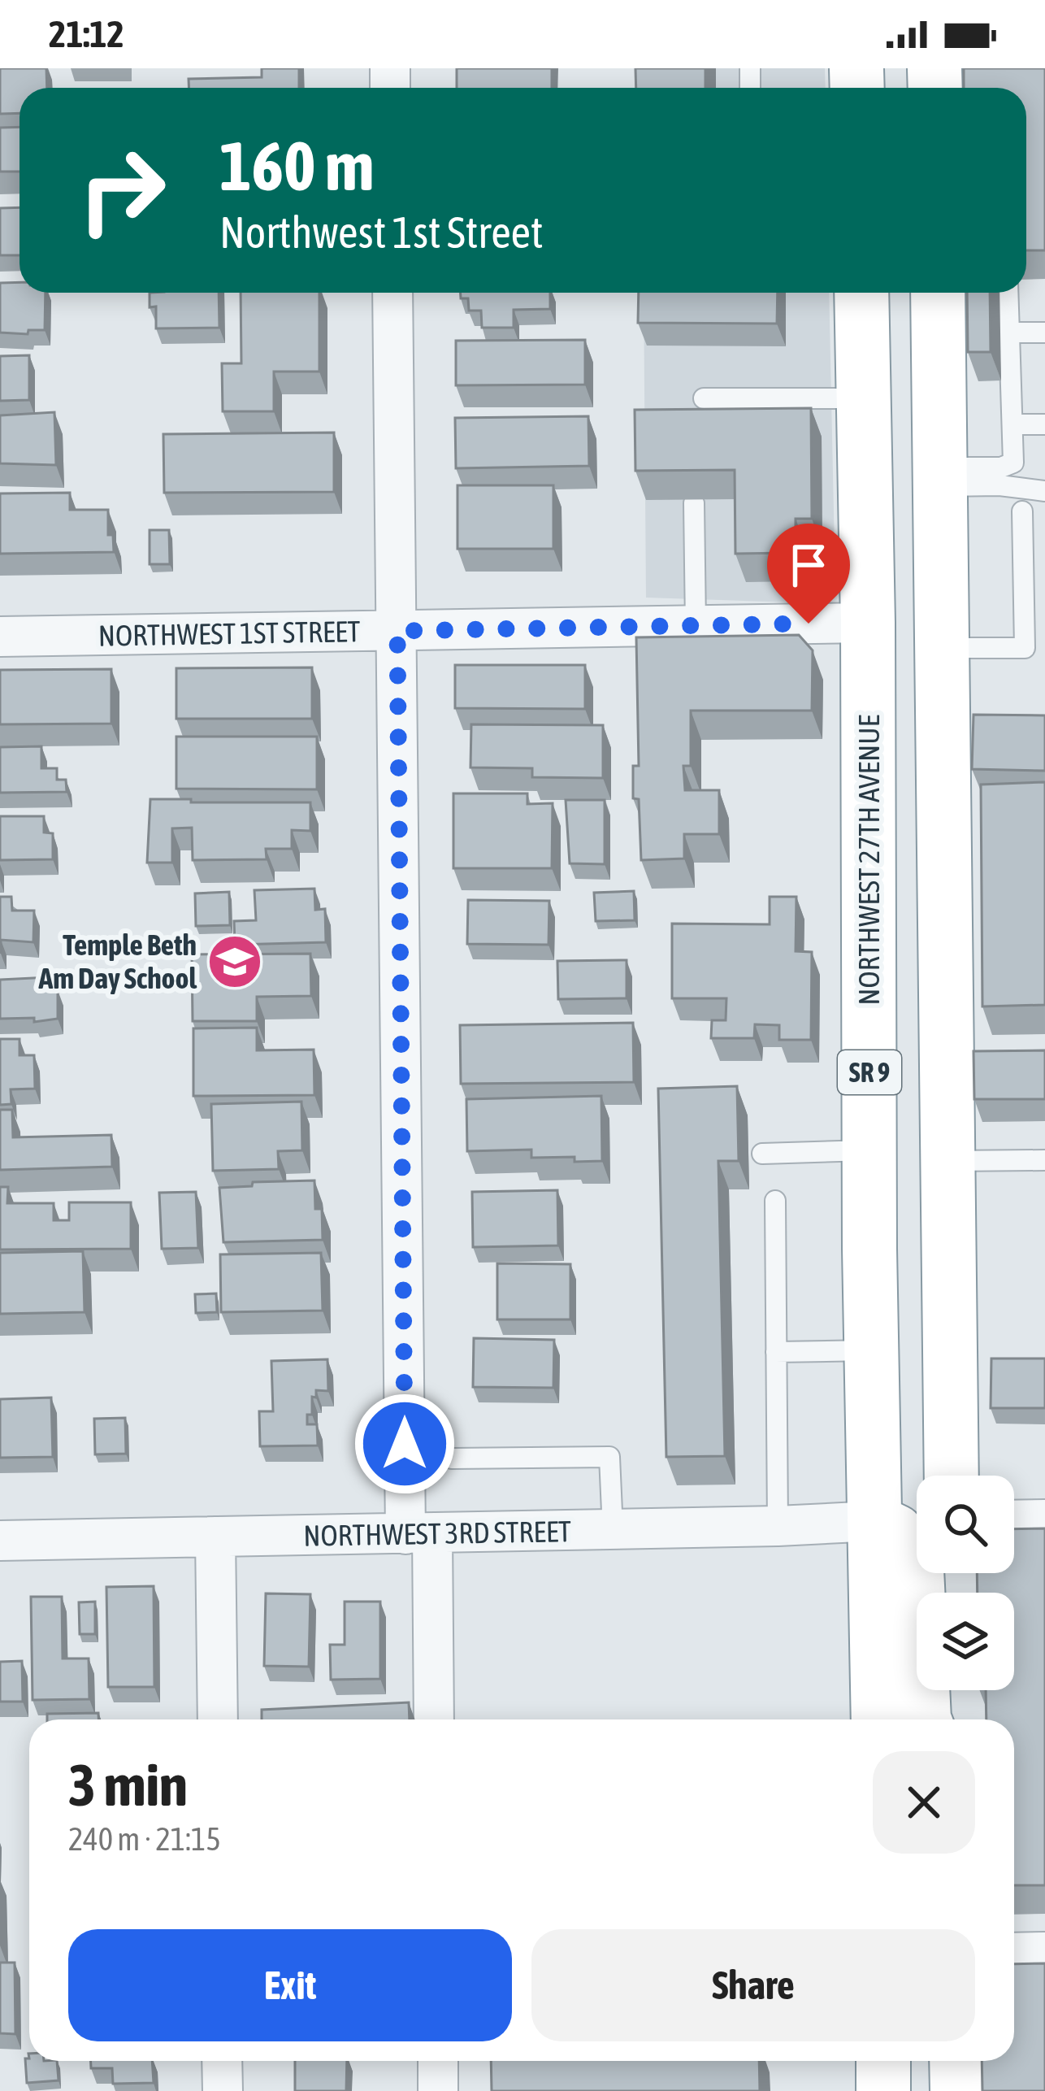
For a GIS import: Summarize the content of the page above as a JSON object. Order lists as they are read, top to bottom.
{
  "streets": {
    "highway": ["NORTHWEST 27TH AVENUE", "SR 9"],
    "street": ["NORTHWEST 1ST STREET", "NORTHWEST 3RD STREET"]
  },
  "crossings": [
    ["NORTHWEST 1ST STREET", "NORTHWEST 27TH AVENUE"],
    ["NORTHWEST 27TH AVENUE", "NORTHWEST 3RD STREET"]
  ],
  "places": {
    "school or university": ["Temple Beth Am Day School"]
  },
  "page": {
    "status": "21:12",
    "turn": ["160 m", "Northwest 1st Street"],
    "heading": ["3 min", "240 m · 21:15"],
    "buttons": ["Exit", "Share"]
  }
}
